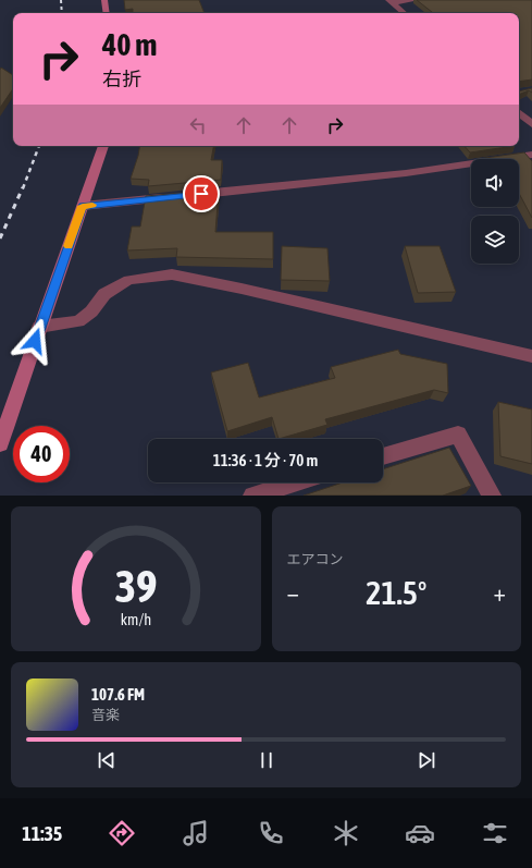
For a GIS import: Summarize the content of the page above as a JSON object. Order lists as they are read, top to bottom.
{
  "page": {
    "turn": ["40 m", "右折"],
    "limit": "40",
    "trip": "11:36 · 1 分 · 70 m",
    "tile": "エアコン",
    "heat": ["−", "21.5°", "+"],
    "song": ["107.6 FM", "音楽"],
    "tabs": "11:35",
    "gauge": ["39", "km/h"]
  }
}
